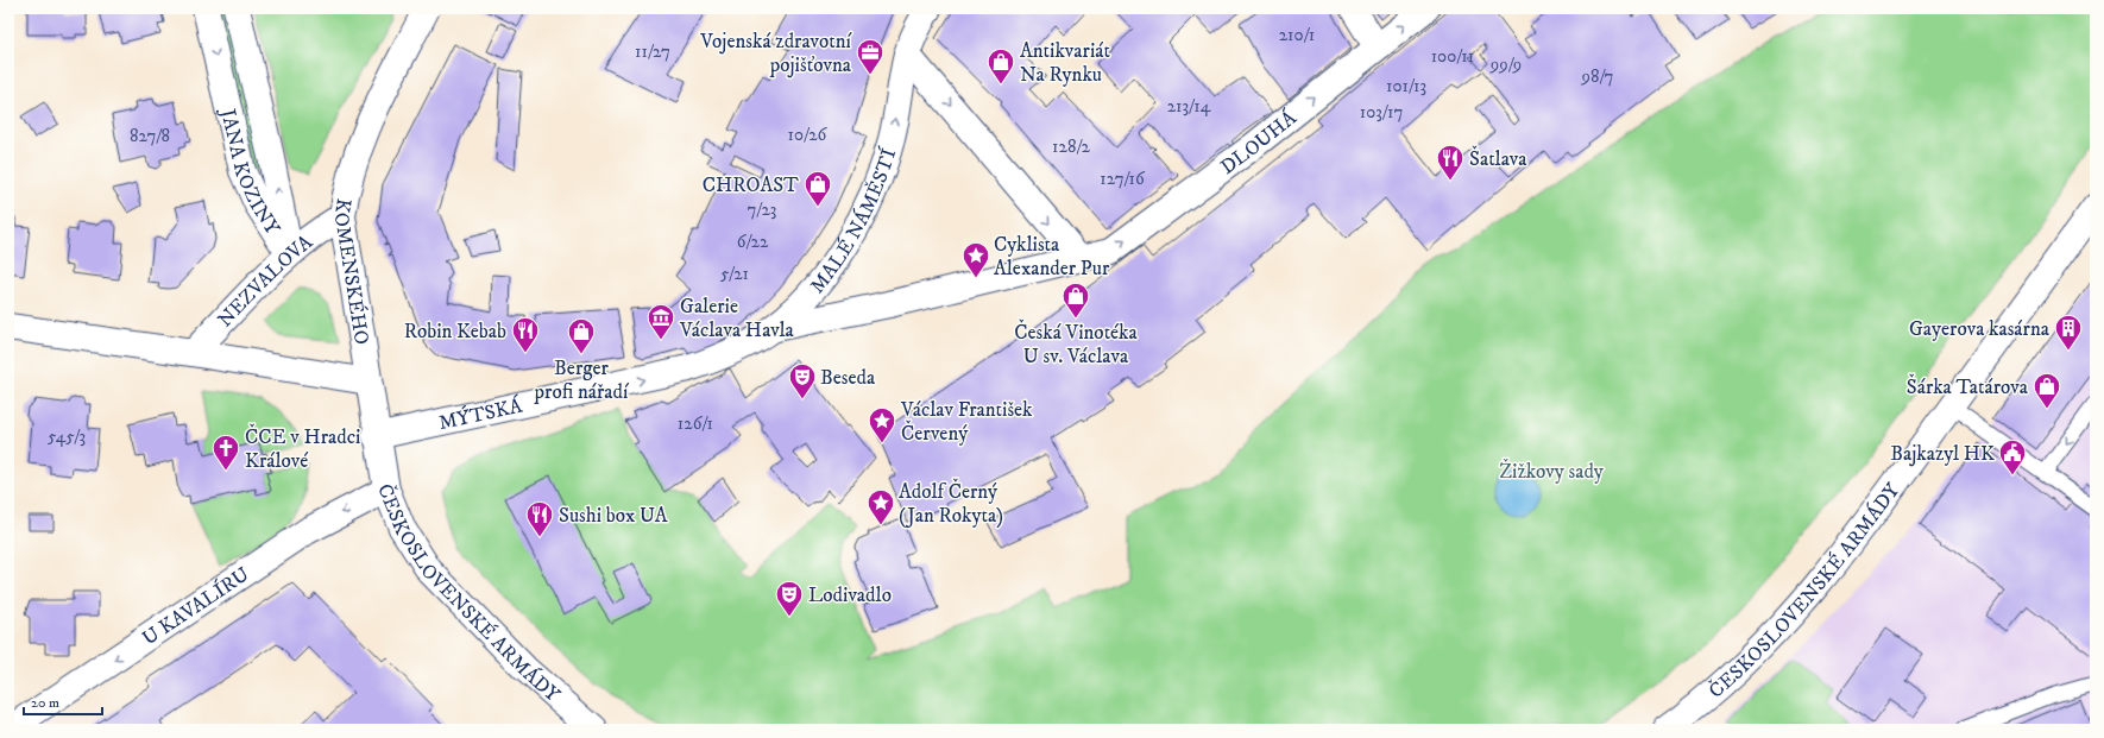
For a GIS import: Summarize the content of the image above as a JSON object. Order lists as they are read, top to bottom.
{
  "streets": {
    "street": [
      "DLOUHÁ",
      "JANA KOZINY",
      "MALÉ NÁMĚSTÍ",
      "KOMENSKÉHO",
      "NEZVALOVA",
      "MÝTSKÁ",
      "ČESKOSLOVENSKÉ ARMÁDY",
      "U KAVALÍRU"
    ]
  },
  "crossings": [
    ["DLOUHÁ", "MALÉ NÁMĚSTÍ"],
    ["JANA KOZINY", "NEZVALOVA"],
    ["MALÉ NÁMĚSTÍ", "MÝTSKÁ"],
    ["KOMENSKÉHO", "NEZVALOVA"],
    ["KOMENSKÉHO", "MÝTSKÁ"],
    ["KOMENSKÉHO", "ČESKOSLOVENSKÉ ARMÁDY"],
    ["MÝTSKÁ", "ČESKOSLOVENSKÉ ARMÁDY"],
    ["ČESKOSLOVENSKÉ ARMÁDY", "U KAVALÍRU"]
  ],
  "one_way": [
    "DLOUHÁ",
    "MALÉ NÁMĚSTÍ",
    "MÝTSKÁ",
    "U KAVALÍRU"
  ],
  "parks": ["Žižkovy sady"],
  "places": {
    "office": ["Vojenská zdravotní pojišťovna"],
    "shop": [
      "Antikvariát Na Rynku",
      "CHROAST",
      "Česká Vinotéka U sv. Václava",
      "Berger profi nářadí",
      "Šárka Tatárova"
    ],
    "restaurant": ["Šatlava", "Robin Kebab", "Sushi box UA"],
    "place": ["Cyklista Alexander Pur", "Václav František Červený", "Adolf Černý (Jan Rokyta)"],
    "museum": ["Galerie Václava Havla"],
    "building": ["Gayerova kasárna"],
    "theatre": ["Beseda", "Lodivadlo"],
    "church": ["ČCE v Hradci Králové"],
    "public building": ["Bajkazyl HK"]
  },
  "house_numbers": [
    "210/1",
    "11/27",
    "100/11",
    "99/9",
    "98/7",
    "101/13",
    "213/14",
    "103/17",
    "10/26",
    "827/8",
    "128/2",
    "127/16",
    "7/23",
    "6/22",
    "5/21",
    "126/1",
    "545/3"
  ],
  "scale_bar": "20 m"
}
